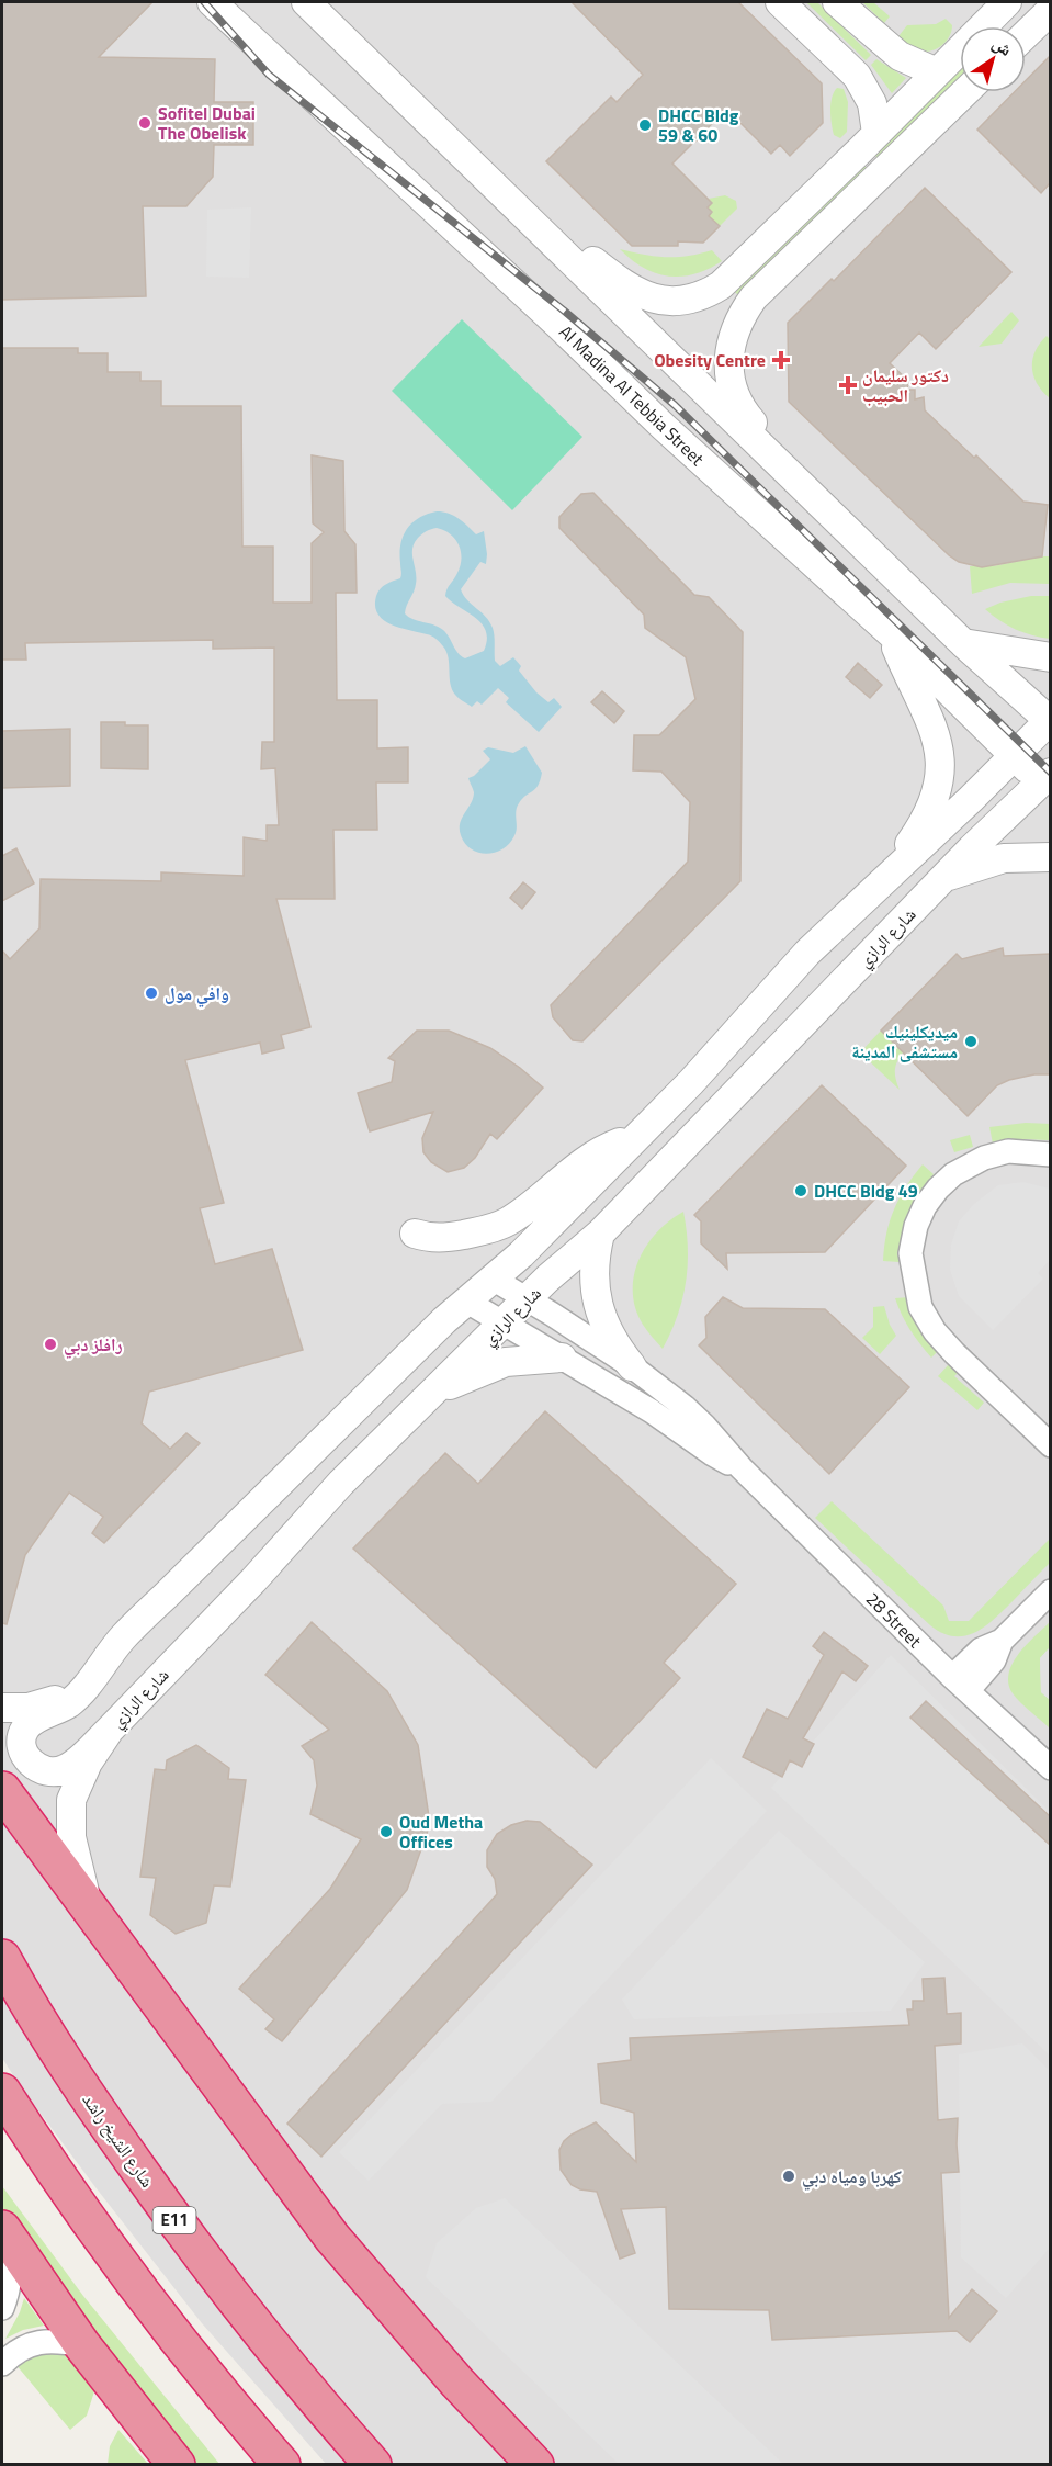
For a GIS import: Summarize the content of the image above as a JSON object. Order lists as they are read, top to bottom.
{
  "streets": {
    "highway": ["شارع الشيخ راشد", "E11"],
    "street": ["Al Madina Al Tebbia Street", "شارع الرازي", "28 Street"]
  },
  "crossings": [
    ["Al Madina Al Tebbia Street", "شارع الرازي"],
    ["شارع الرازي", "28 Street"]
  ],
  "places": {
    "other": [
      "Sofitel Dubai The Obelisk",
      "DHCC Bldg 59 & 60",
      "وافي مول",
      "ميديكلينيك مستشفى المدينة",
      "DHCC Bldg 49",
      "رافلز دبي",
      "Oud Metha Offices",
      "كهربا ومياه دبي"
    ],
    "health": ["Obesity Centre", "دكتور سليمان الحبيب"]
  },
  "north": "top right"
}
